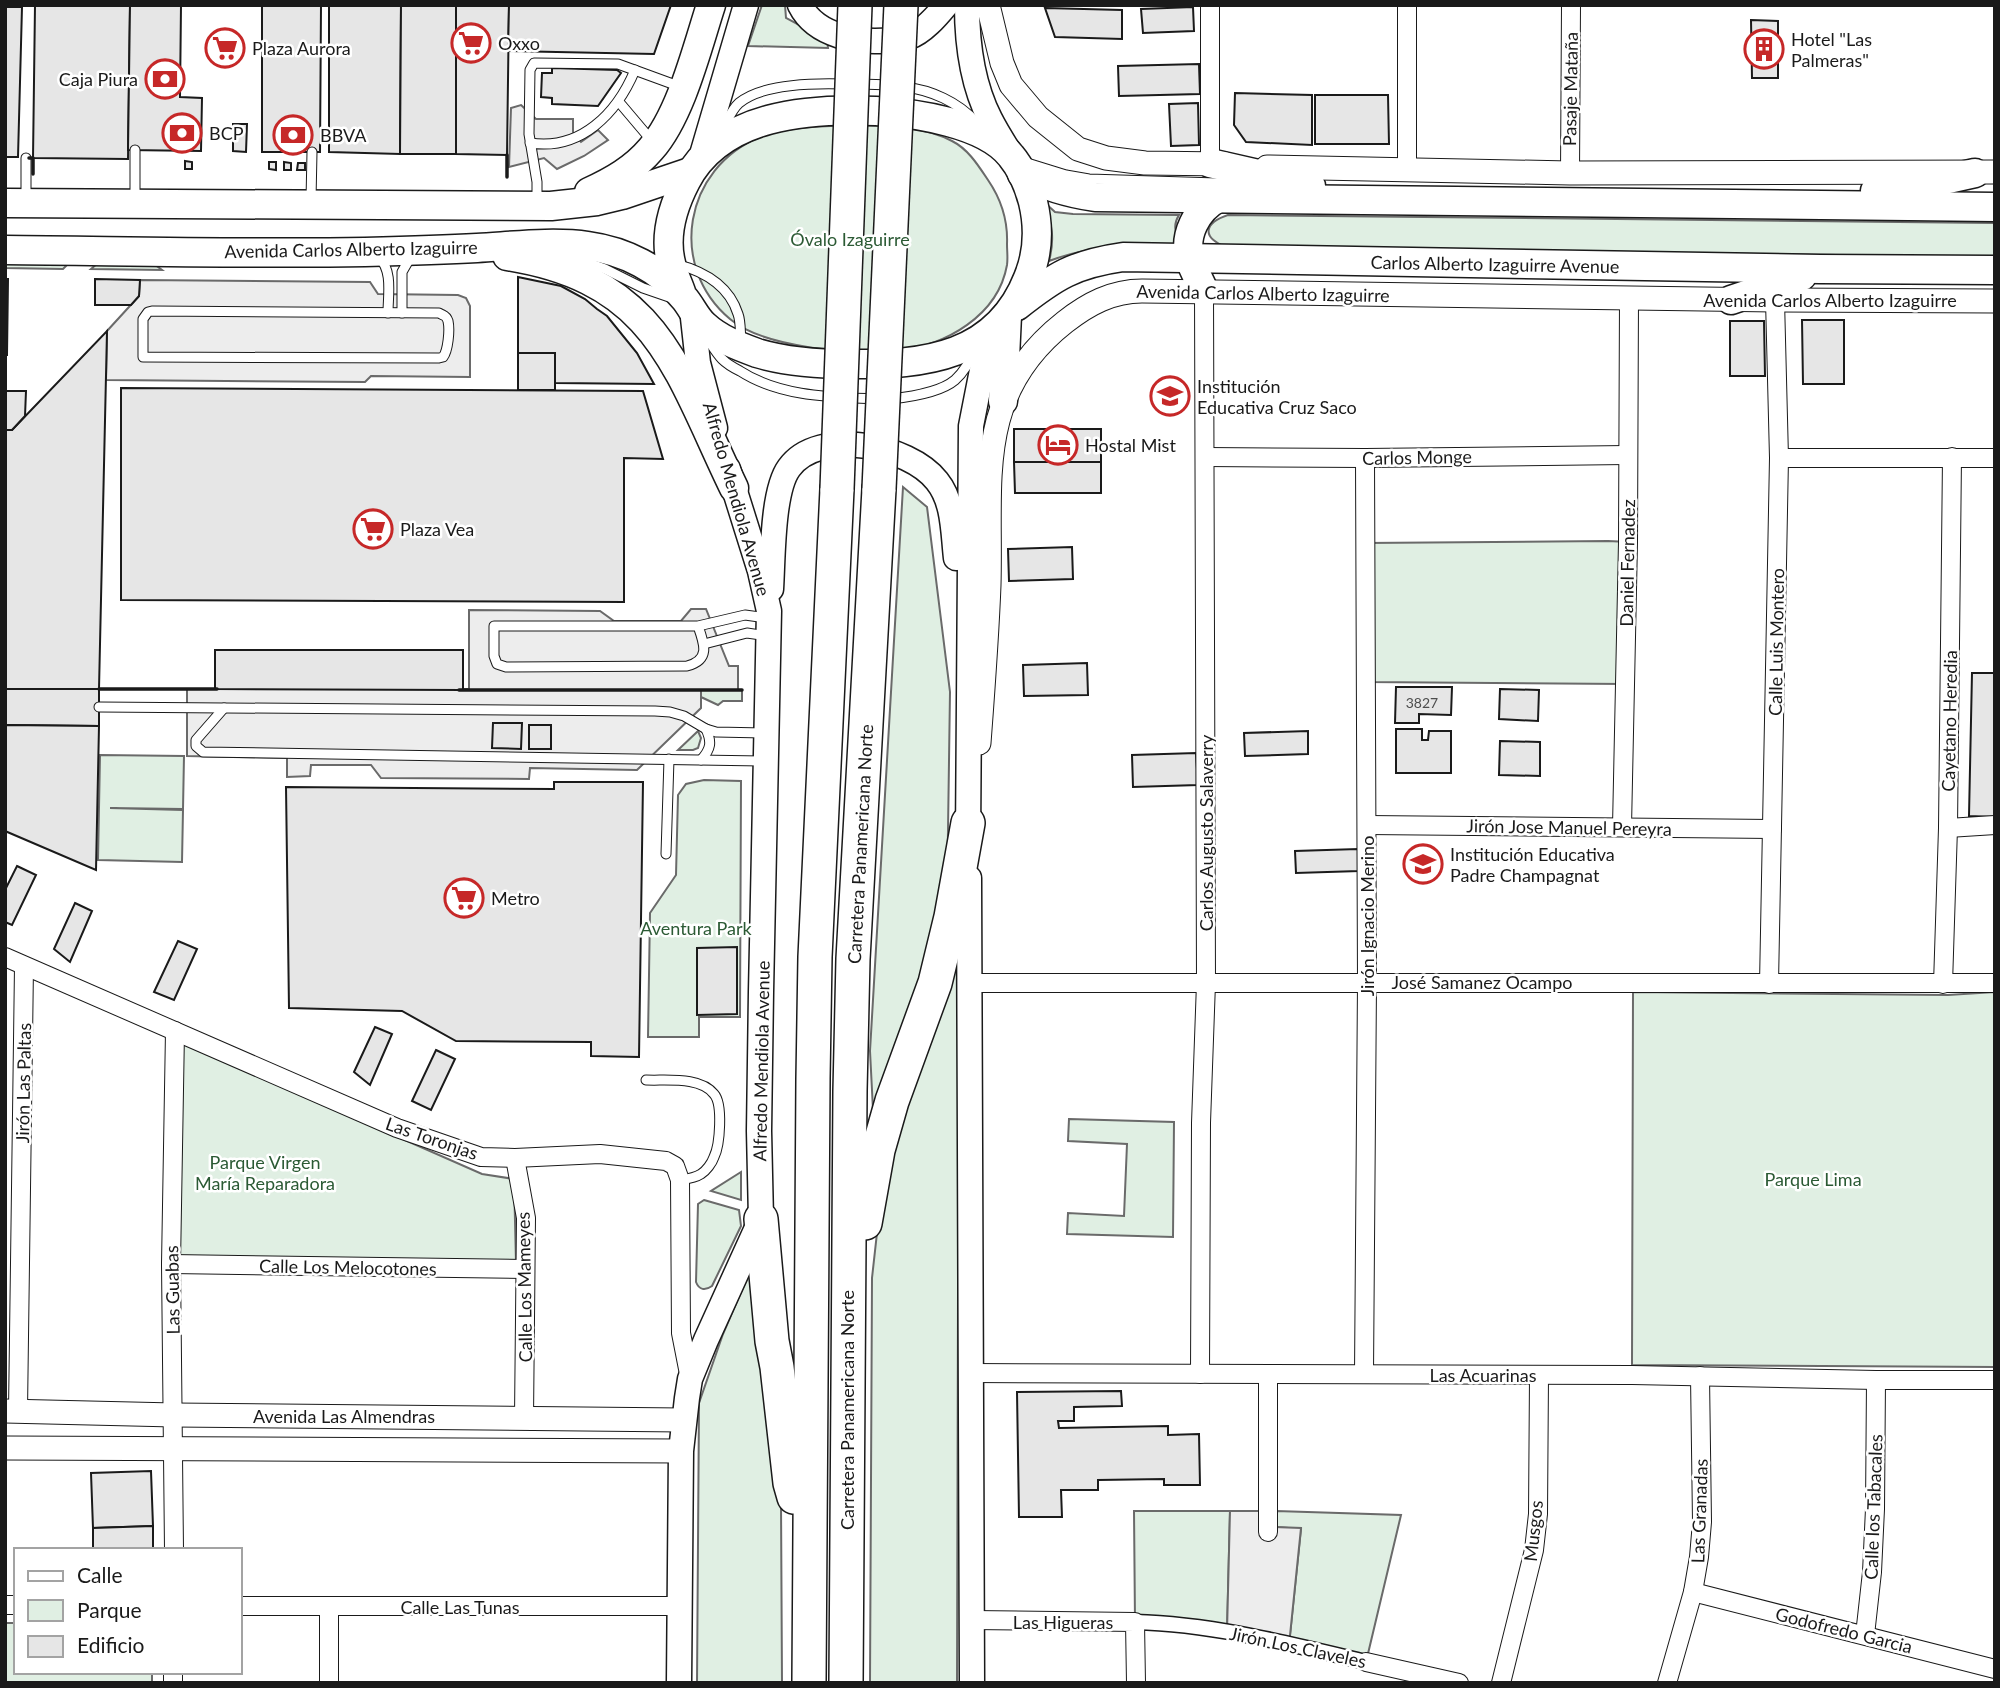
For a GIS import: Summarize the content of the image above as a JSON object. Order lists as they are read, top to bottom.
{
  "streets": {
    "highway": ["Carretera Panamericana Norte"],
    "main road": ["Avenida Carlos Alberto Izaguirre", "Carlos Alberto Izaguirre Avenue", "Alfredo Mendiola Avenue"],
    "street": [
      "Pasaje Mataña",
      "Carlos Monge",
      "Daniel Fernadez",
      "Calle Luis Montero",
      "Cayetano Heredia",
      "Jirón Jose Manuel Pereyra",
      "Carlos Augusto Salaverry",
      "Jirón Ignacio Merino",
      "José Samanez Ocampo",
      "Jirón Las Paltas",
      "Las Toronjas",
      "Calle Los Melocotones",
      "Calle Los Mameyes",
      "Las Guabas",
      "Las Acuarinas",
      "Avenida Las Almendras",
      "Calle los Tabacales",
      "Las Granadas",
      "Musgos",
      "Calle Las Tunas",
      "Las Higueras",
      "Godofredo Garcia",
      "Jirón Los Claveles"
    ]
  },
  "crossings": [
    ["Avenida Carlos Alberto Izaguirre", "Carlos Alberto Izaguirre Avenue"],
    ["Avenida Carlos Alberto Izaguirre", "Alfredo Mendiola Avenue"],
    ["Avenida Carlos Alberto Izaguirre", "Daniel Fernadez"],
    ["Avenida Carlos Alberto Izaguirre", "Calle Luis Montero"],
    ["Avenida Carlos Alberto Izaguirre", "Carlos Augusto Salaverry"],
    ["Carlos Monge", "Daniel Fernadez"],
    ["Carlos Monge", "Carlos Augusto Salaverry"],
    ["Carlos Monge", "Jirón Ignacio Merino"],
    ["Alfredo Mendiola Avenue", "Avenida Las Almendras"],
    ["Alfredo Mendiola Avenue", "Calle Las Tunas"],
    ["Daniel Fernadez", "Jirón Jose Manuel Pereyra"],
    ["Calle Luis Montero", "Jirón Jose Manuel Pereyra"],
    ["Calle Luis Montero", "José Samanez Ocampo"],
    ["Cayetano Heredia", "José Samanez Ocampo"],
    ["Jirón Jose Manuel Pereyra", "Jirón Ignacio Merino"],
    ["Carlos Augusto Salaverry", "José Samanez Ocampo"],
    ["Carlos Augusto Salaverry", "Las Acuarinas"],
    ["Jirón Ignacio Merino", "José Samanez Ocampo"],
    ["Jirón Ignacio Merino", "Las Acuarinas"],
    ["Jirón Las Paltas", "Las Toronjas"],
    ["Jirón Las Paltas", "Avenida Las Almendras"],
    ["Las Toronjas", "Calle Los Mameyes"],
    ["Las Toronjas", "Las Guabas"],
    ["Calle Los Melocotones", "Calle Los Mameyes"],
    ["Calle Los Melocotones", "Las Guabas"],
    ["Calle Los Mameyes", "Avenida Las Almendras"],
    ["Las Guabas", "Avenida Las Almendras"],
    ["Las Acuarinas", "Calle los Tabacales"],
    ["Las Acuarinas", "Las Granadas"],
    ["Las Acuarinas", "Musgos"],
    ["Calle los Tabacales", "Godofredo Garcia"],
    ["Las Granadas", "Godofredo Garcia"],
    ["Las Higueras", "Jirón Los Claveles"]
  ],
  "parks": [
    "Óvalo Izaguirre",
    "Aventura Park",
    "Parque Virgen María Reparadora",
    "Parque Lima"
  ],
  "places": {
    "supermarket": [
      "Oxxo",
      "Plaza Aurora",
      "Plaza Vea",
      "Metro"
    ],
    "building": ["Hotel \"Las Palmeras\""],
    "bank": ["Caja Piura", "BCP", "BBVA"],
    "school or university": ["Institución Educativa Cruz Saco", "Institución Educativa Padre Champagnat"],
    "hotel": ["Hostal Mist"]
  },
  "house_numbers": ["3827"],
  "legend": ["Calle", "Parque", "Edificio"]
}
